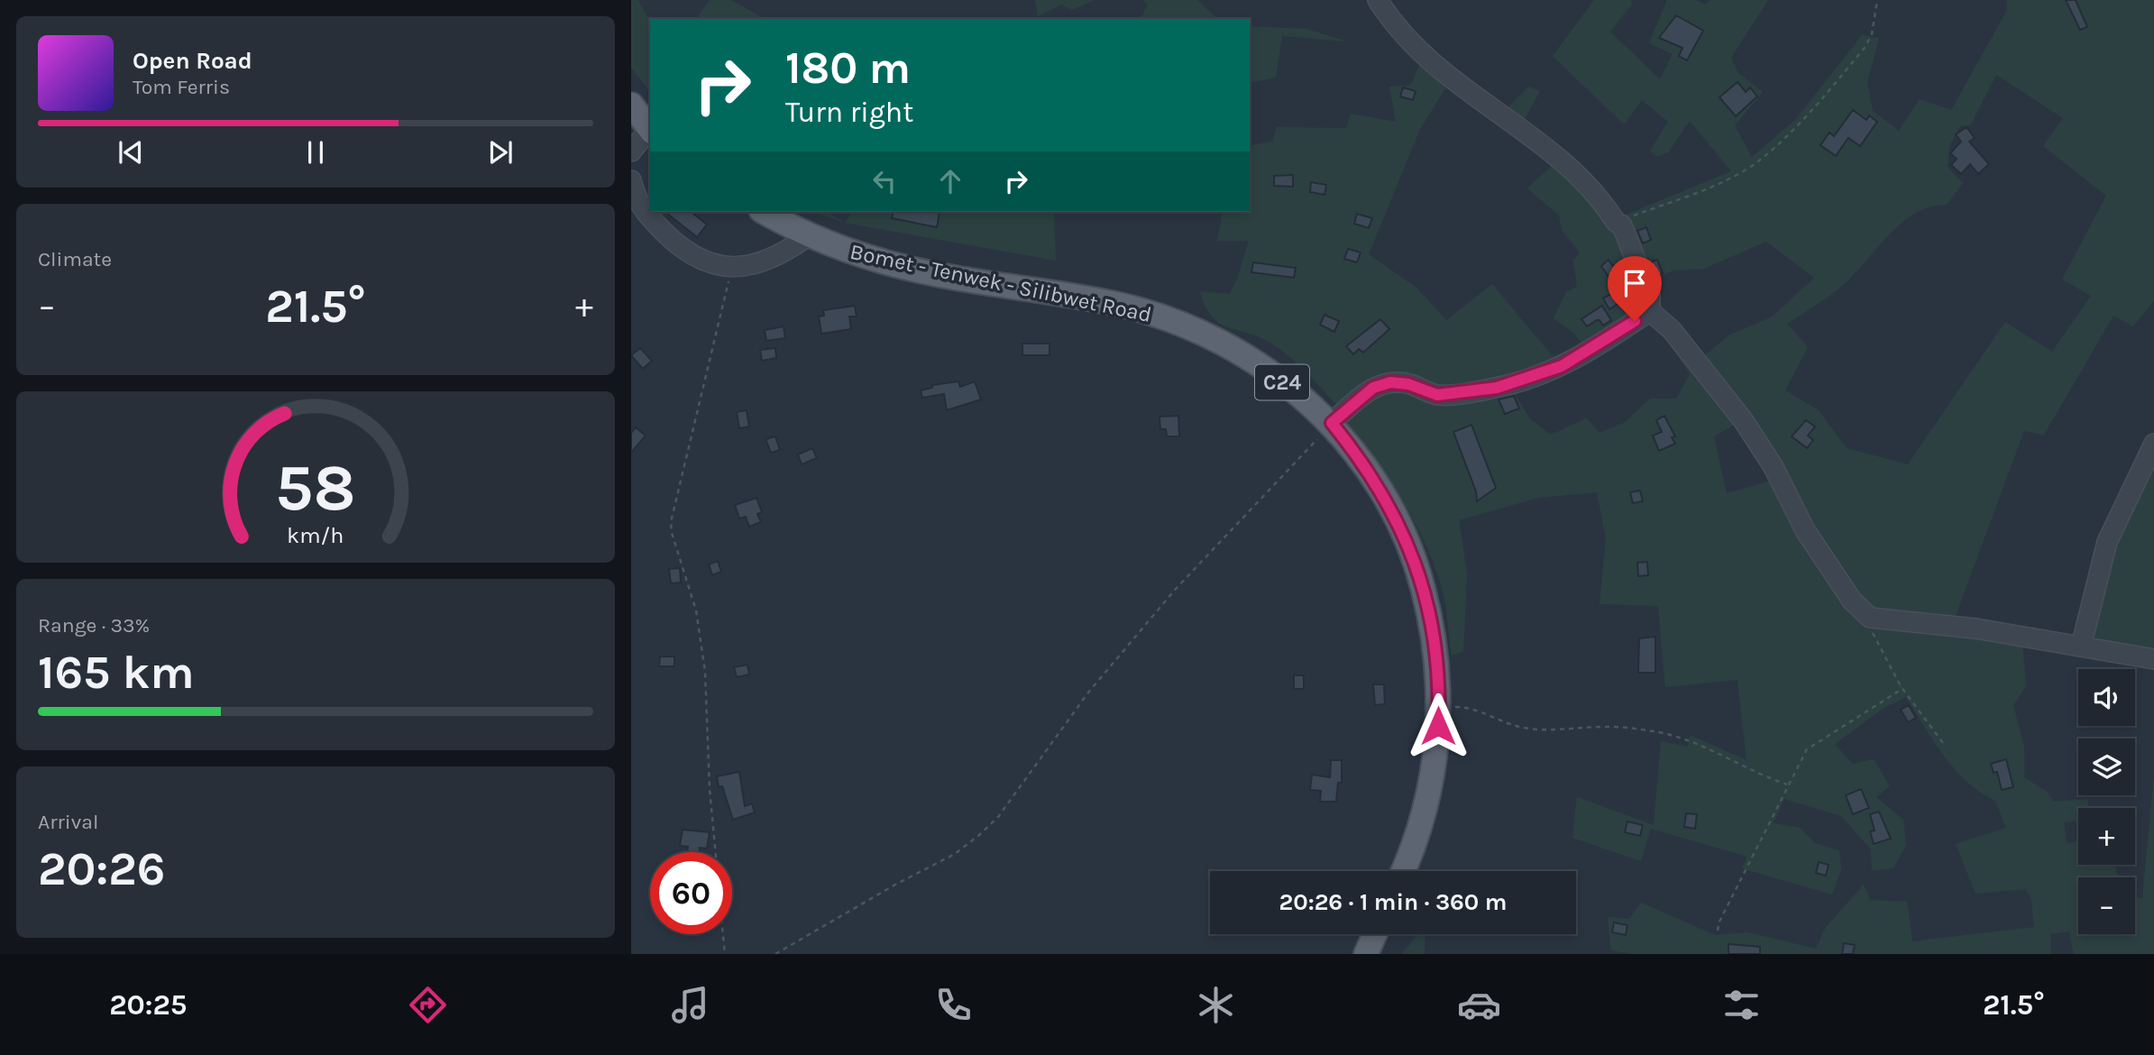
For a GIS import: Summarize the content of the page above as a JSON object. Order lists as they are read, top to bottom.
{
  "streets": {
    "main road": ["Bomet - Tenwek - Silibwet Road", "C24"]
  },
  "page": {
    "turn": ["180 m", "Turn right"],
    "song": ["Open Road", "Tom Ferris"],
    "tile": [
      "Climate",
      ["Range · 33%", "165 km"],
      ["Arrival", "20:26"]
    ],
    "heat": ["−", "21.5°", "+"],
    "map_buttons": ["+", "−"],
    "limit": "60",
    "trip": "20:26 · 1 min · 360 m",
    "tabs": ["20:25", "21.5°"],
    "gauge": ["58", "km/h"]
  }
}
